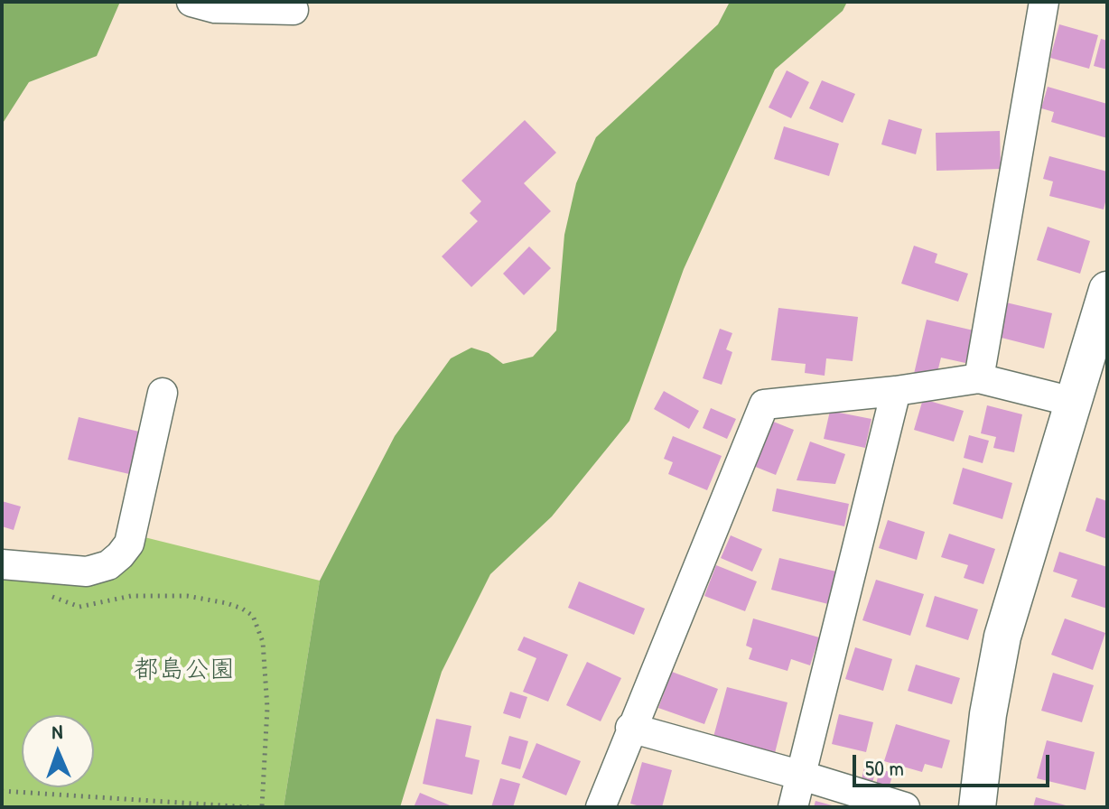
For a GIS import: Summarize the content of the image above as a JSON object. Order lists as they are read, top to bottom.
{
  "parks": ["都島公園"],
  "scale_bar": "50 m",
  "north": "top"
}
